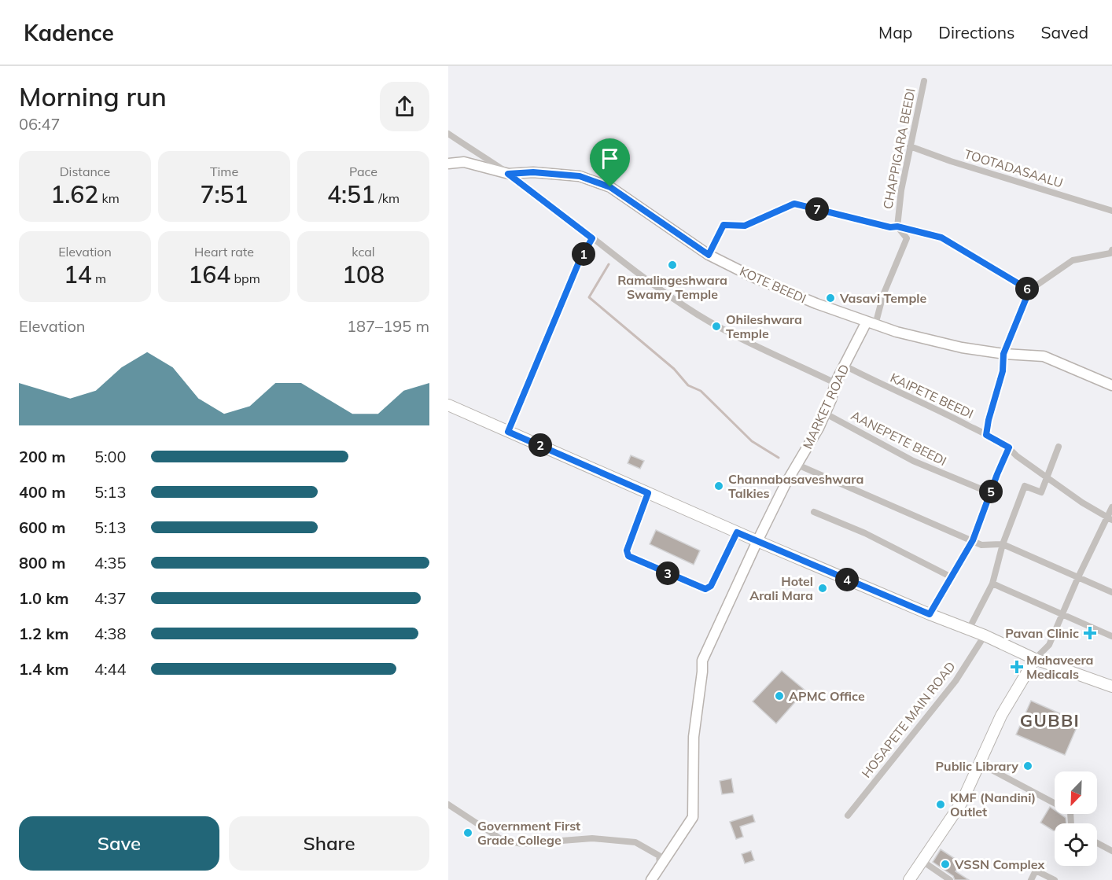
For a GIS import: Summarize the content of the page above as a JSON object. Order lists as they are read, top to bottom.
{
  "streets": {
    "street": [
      "CHAPPIGARA BEEDI",
      "TOOTADASAALU",
      "KOTE BEEDI",
      "KAIPETE BEEDI",
      "MARKET ROAD",
      "AANEPETE BEEDI",
      "HOSAPETE MAIN ROAD"
    ]
  },
  "crossings": [
    ["CHAPPIGARA BEEDI", "TOOTADASAALU"],
    ["CHAPPIGARA BEEDI", "KOTE BEEDI"],
    ["CHAPPIGARA BEEDI", "MARKET ROAD"],
    ["KOTE BEEDI", "MARKET ROAD"],
    ["KAIPETE BEEDI", "MARKET ROAD"],
    ["MARKET ROAD", "AANEPETE BEEDI"]
  ],
  "districts": ["GUBBI"],
  "places": {
    "other": [
      "Ramalingeshwara Swamy Temple",
      "Vasavi Temple",
      "Ohileshwara Temple",
      "Channabasaveshwara Talkies",
      "Hotel Arali Mara",
      "APMC Office",
      "Public Library",
      "KMF (Nandini) Outlet",
      "Government First Grade College",
      "VSSN Complex"
    ],
    "health": ["Pavan Clinic", "Mahaveera Medicals"]
  },
  "north": "bottom left",
  "page": {
    "header": "Kadence",
    "nav": ["Map", "Directions", "Saved"],
    "heading": ["Morning run", "06:47"],
    "stats": [
      ["Distance", "1.62 km"],
      ["Time", "7:51"],
      ["Pace", "4:51 /km"],
      ["Elevation", "14 m"],
      ["Heart rate", "164 bpm"],
      ["kcal", "108"]
    ],
    "pins": [
      "7",
      "1",
      "6",
      "2",
      "5",
      "3",
      "4"
    ],
    "chart": ["Elevation", "187–195 m"],
    "list": [
      {
        "name": "200 m",
        "note": "5:00"
      },
      {
        "name": "400 m",
        "note": "5:13"
      },
      {
        "name": "600 m",
        "note": "5:13"
      },
      {
        "name": "800 m",
        "note": "4:35"
      },
      {
        "name": "1.0 km",
        "note": "4:37"
      },
      {
        "name": "1.2 km",
        "note": "4:38"
      },
      {
        "name": "1.4 km",
        "note": "4:44"
      }
    ],
    "buttons": ["Save", "Share"]
  }
}
